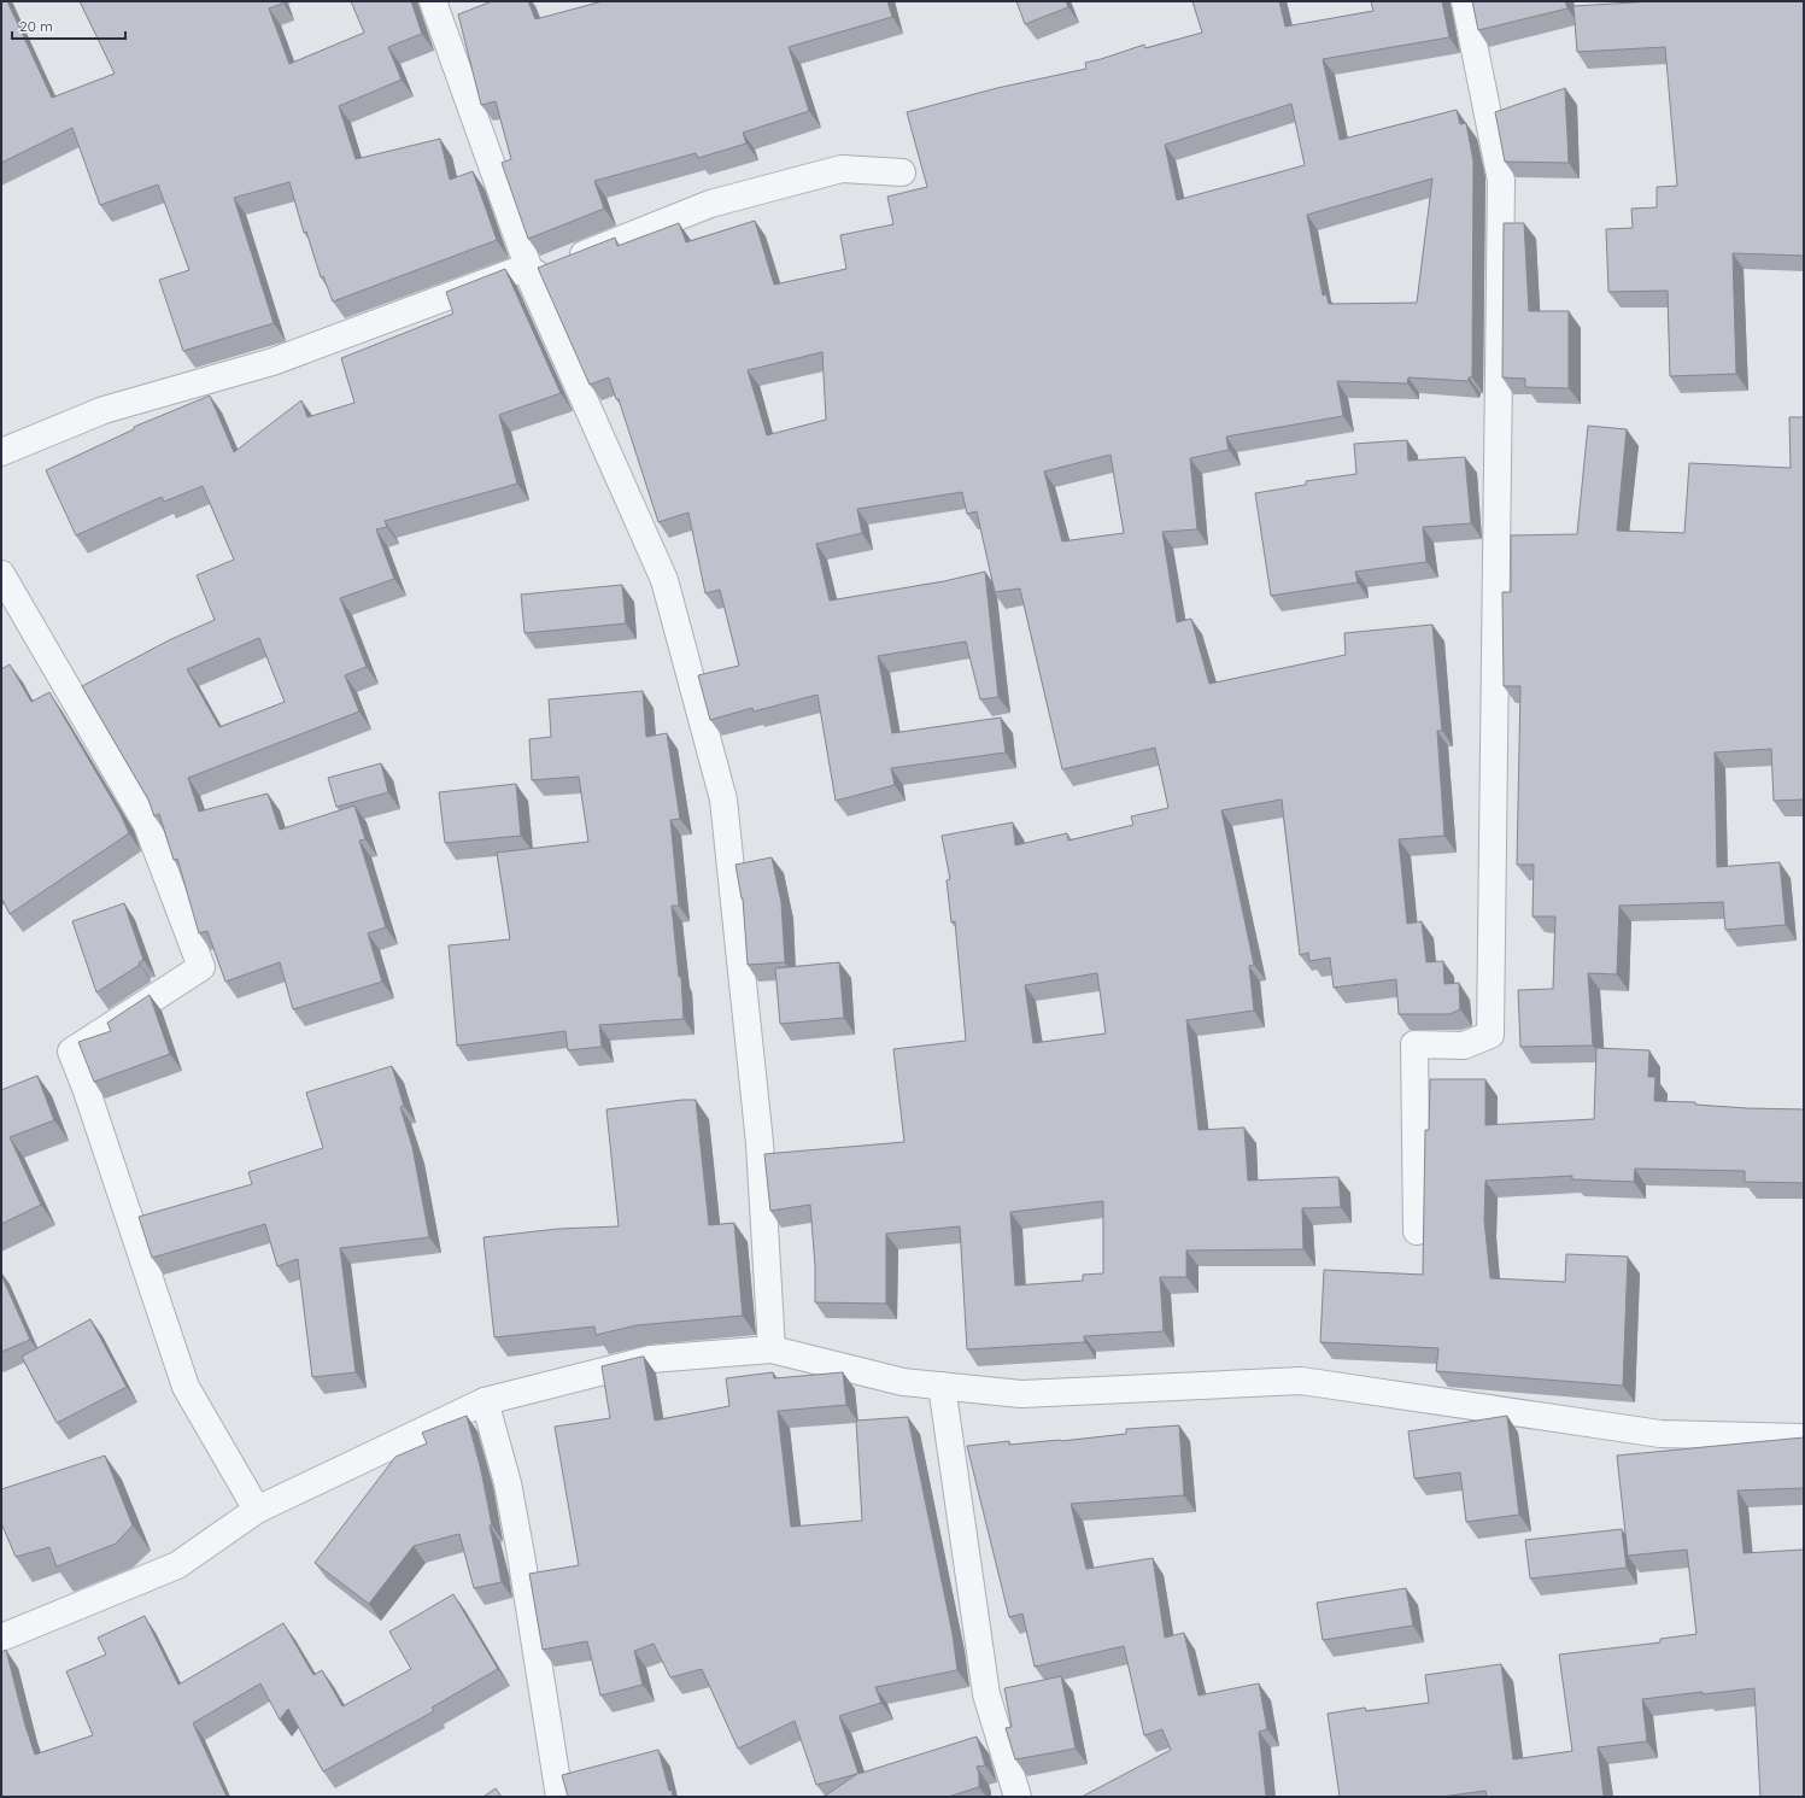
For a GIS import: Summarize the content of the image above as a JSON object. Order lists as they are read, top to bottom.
{
  "scale_bar": "20 m"
}
